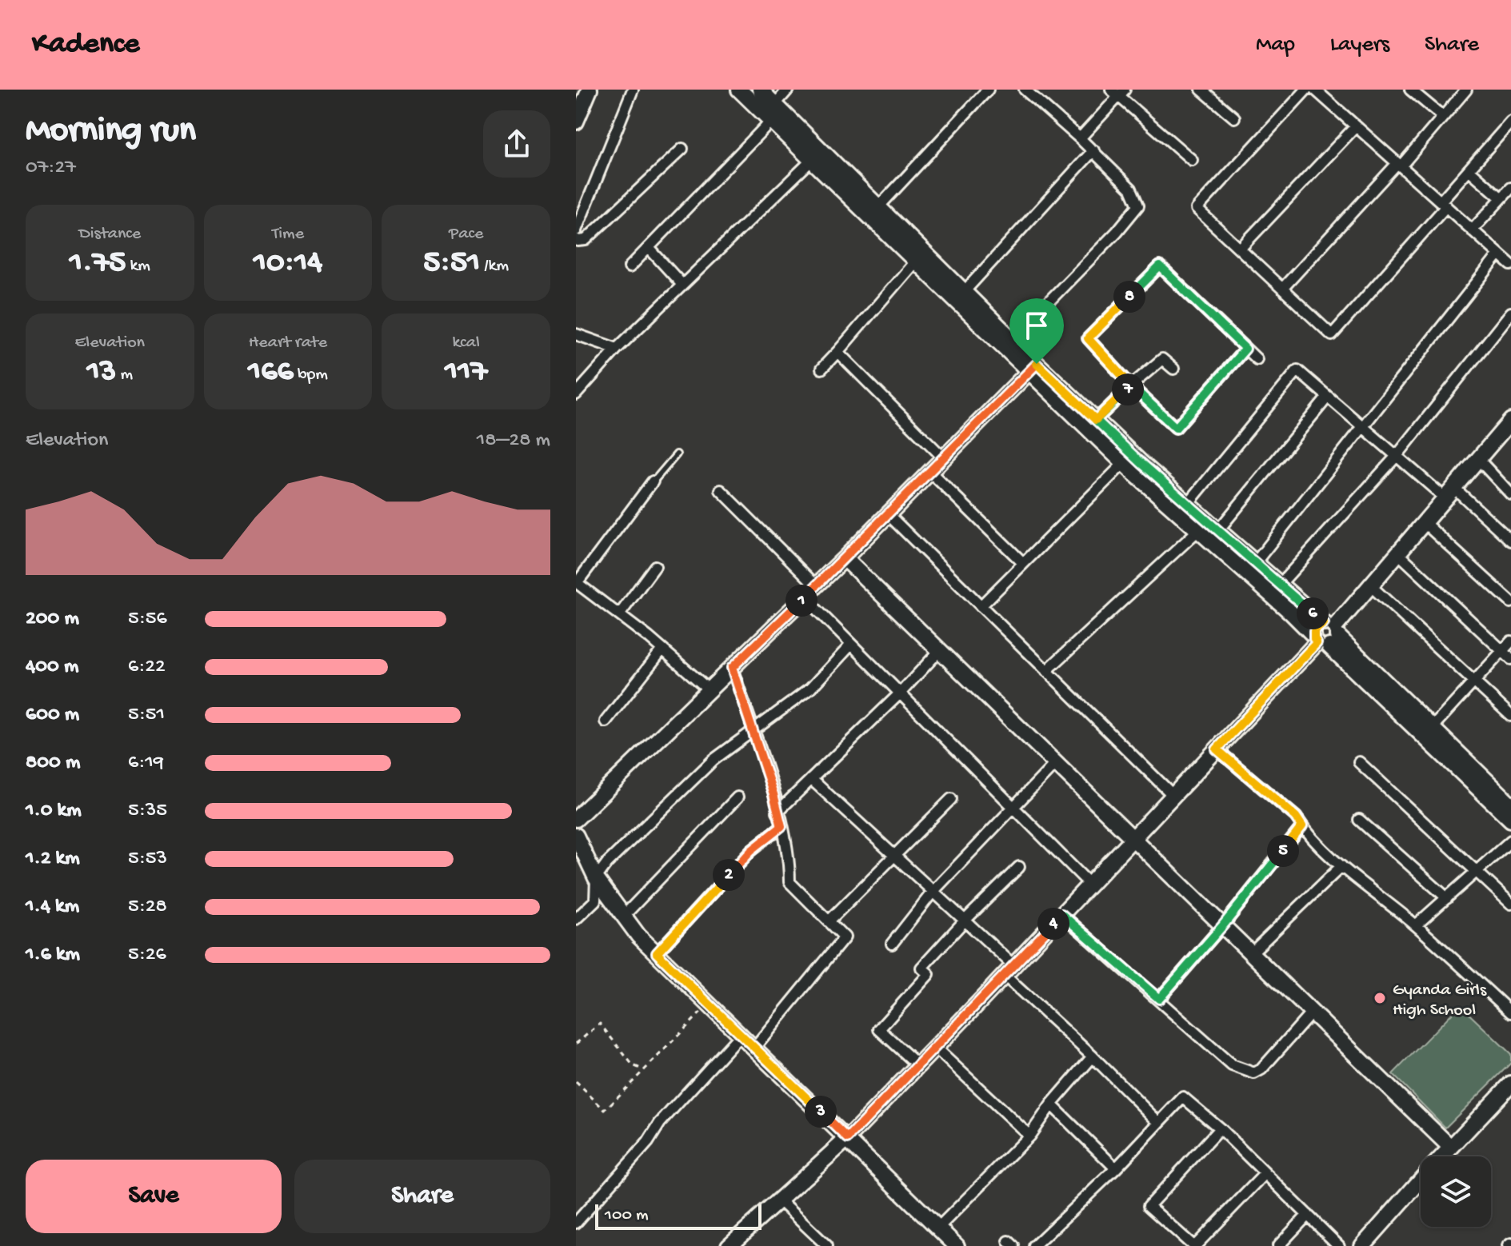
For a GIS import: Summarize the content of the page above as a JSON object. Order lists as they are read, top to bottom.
{
  "places": ["Gyanda Girls High School"],
  "scale_bar": "100 m",
  "page": {
    "header": "Kadence",
    "nav": ["Map", "Layers", "Share"],
    "heading": ["Morning run", "07:27"],
    "stats": [
      ["Distance", "1.75 km"],
      ["Time", "10:14"],
      ["Pace", "5:51 /km"],
      ["Elevation", "13 m"],
      ["Heart rate", "166 bpm"],
      ["kcal", "117"]
    ],
    "pins": [
      "8",
      "7",
      "1",
      "6",
      "5",
      "2",
      "4",
      "3"
    ],
    "chart": ["Elevation", "18–28 m"],
    "list": [
      {
        "name": "200 m",
        "note": "5:56"
      },
      {
        "name": "400 m",
        "note": "6:22"
      },
      {
        "name": "600 m",
        "note": "5:51"
      },
      {
        "name": "800 m",
        "note": "6:19"
      },
      {
        "name": "1.0 km",
        "note": "5:35"
      },
      {
        "name": "1.2 km",
        "note": "5:53"
      },
      {
        "name": "1.4 km",
        "note": "5:28"
      },
      {
        "name": "1.6 km",
        "note": "5:26"
      }
    ],
    "buttons": ["Save", "Share"],
    "scale": "100 m"
  }
}
